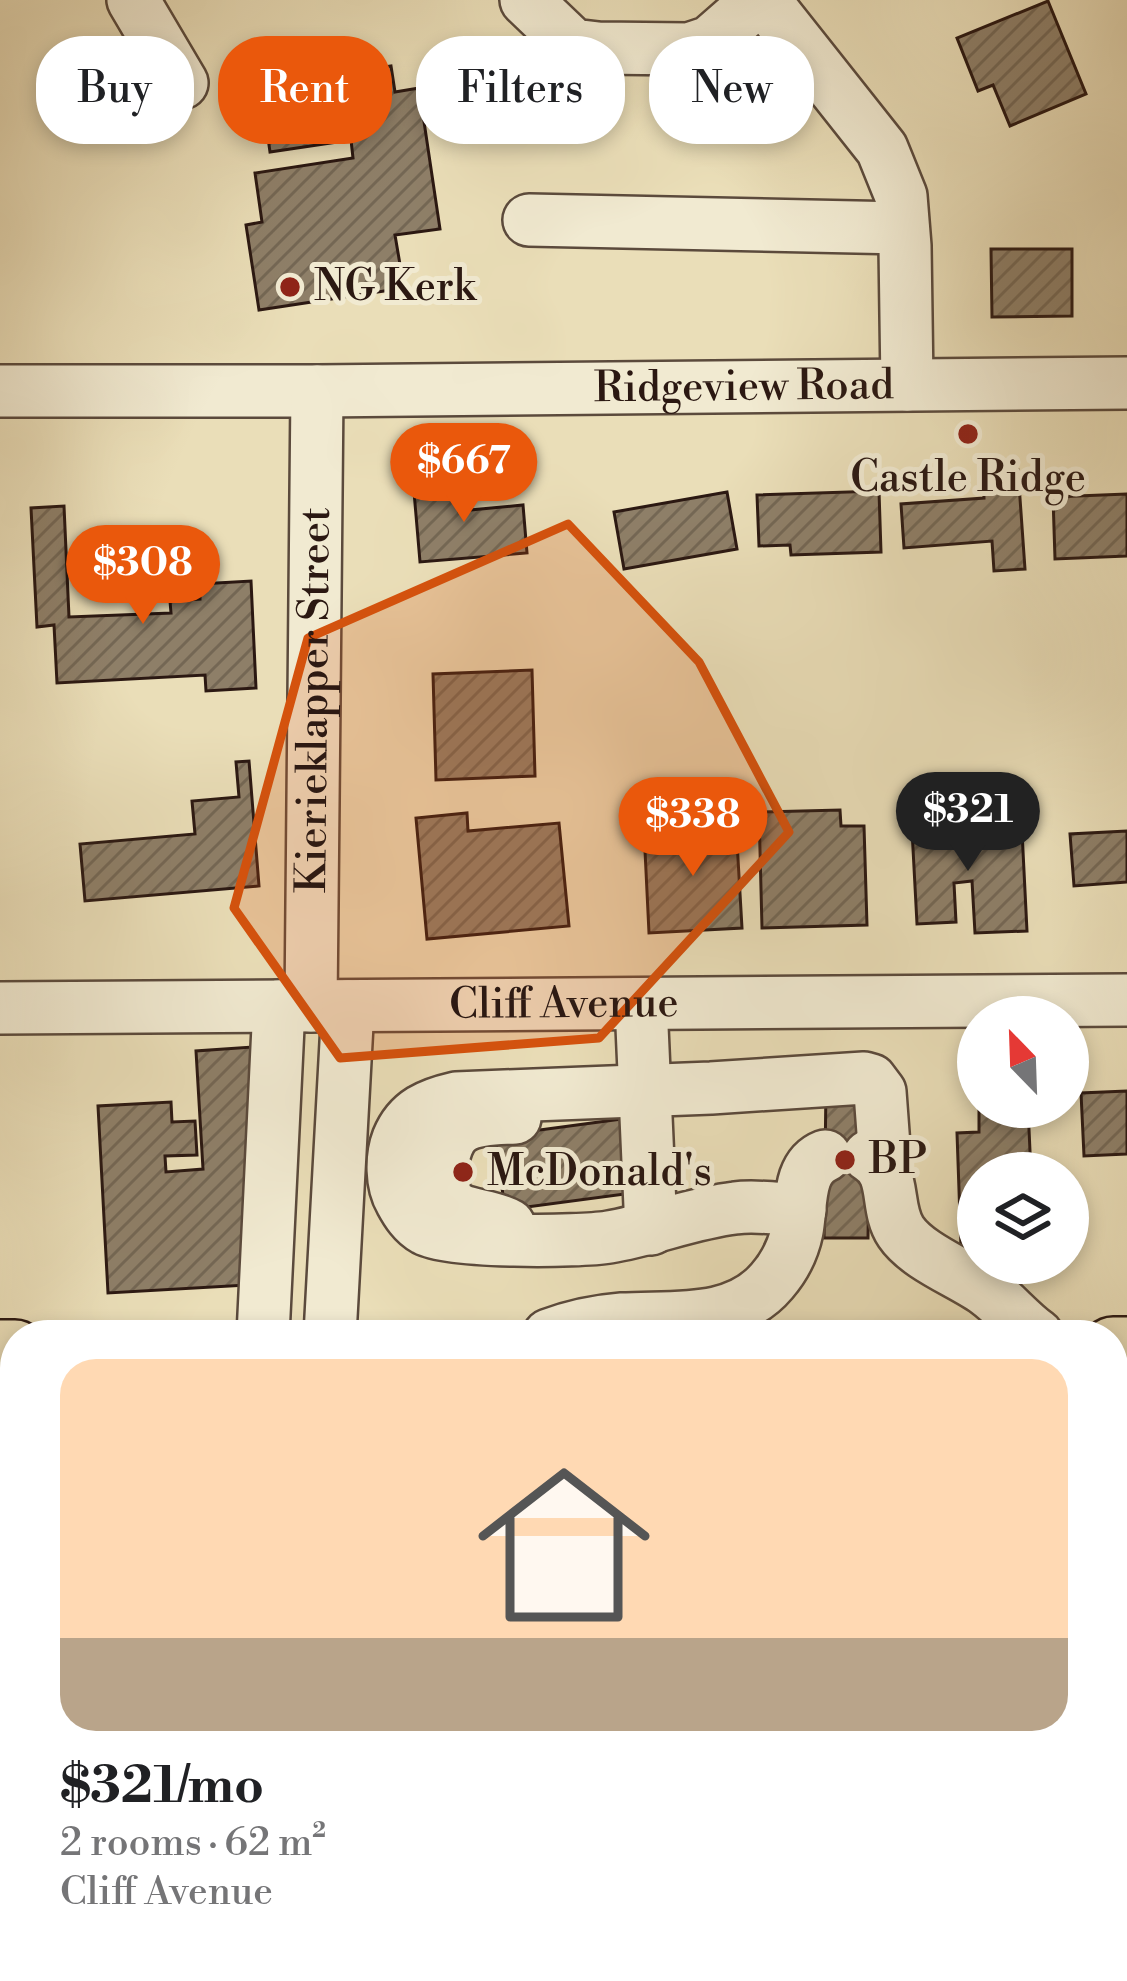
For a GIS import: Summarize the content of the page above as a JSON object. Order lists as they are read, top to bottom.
{
  "streets": {
    "street": ["Ridgeview Road", "Kierieklapper Street", "Cliff Avenue"]
  },
  "crossings": [
    ["Ridgeview Road", "Kierieklapper Street"],
    ["Kierieklapper Street", "Cliff Avenue"]
  ],
  "places": [
    "NG Kerk",
    "Castle Ridge",
    "BP",
    "McDonald's"
  ],
  "north": "top left",
  "page": {
    "chip": [
      "Buy",
      "Rent",
      "Filters",
      "New"
    ],
    "price": [
      "$667",
      "$308",
      "$321",
      "$338"
    ],
    "list": [
      {
        "name": "$321/mo",
        "note": "2 rooms · 62 m² · Cliff Avenue"
      }
    ]
  }
}
